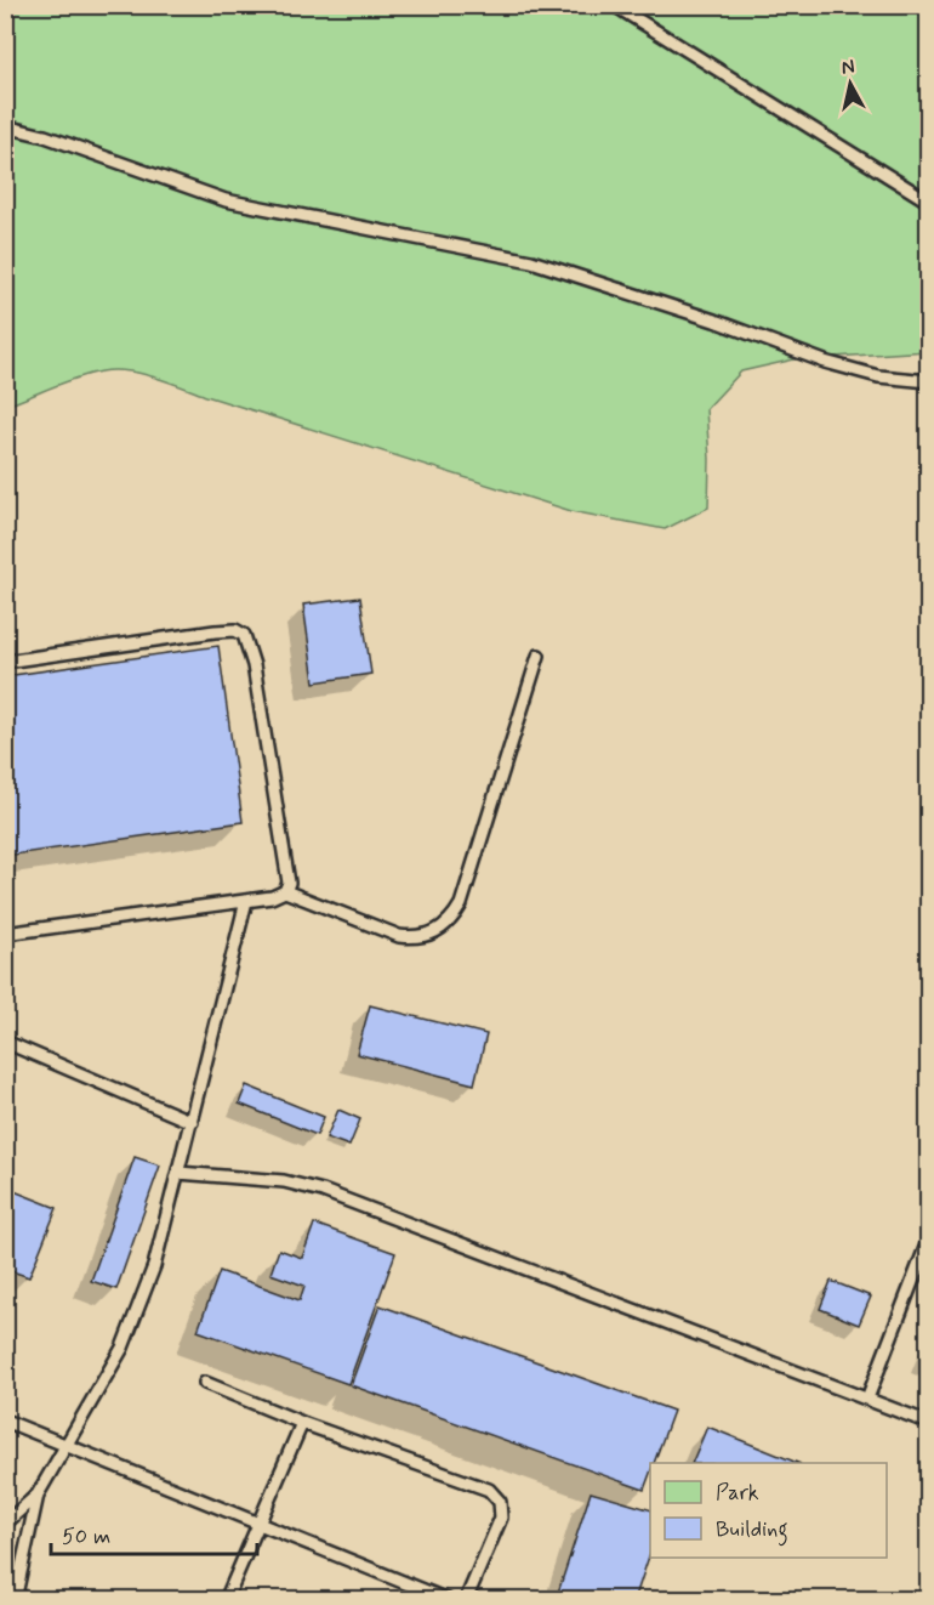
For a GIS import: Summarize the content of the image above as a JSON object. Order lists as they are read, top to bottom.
{
  "legend": ["Park", "Building"],
  "scale_bar": "50 m",
  "north": "top"
}
